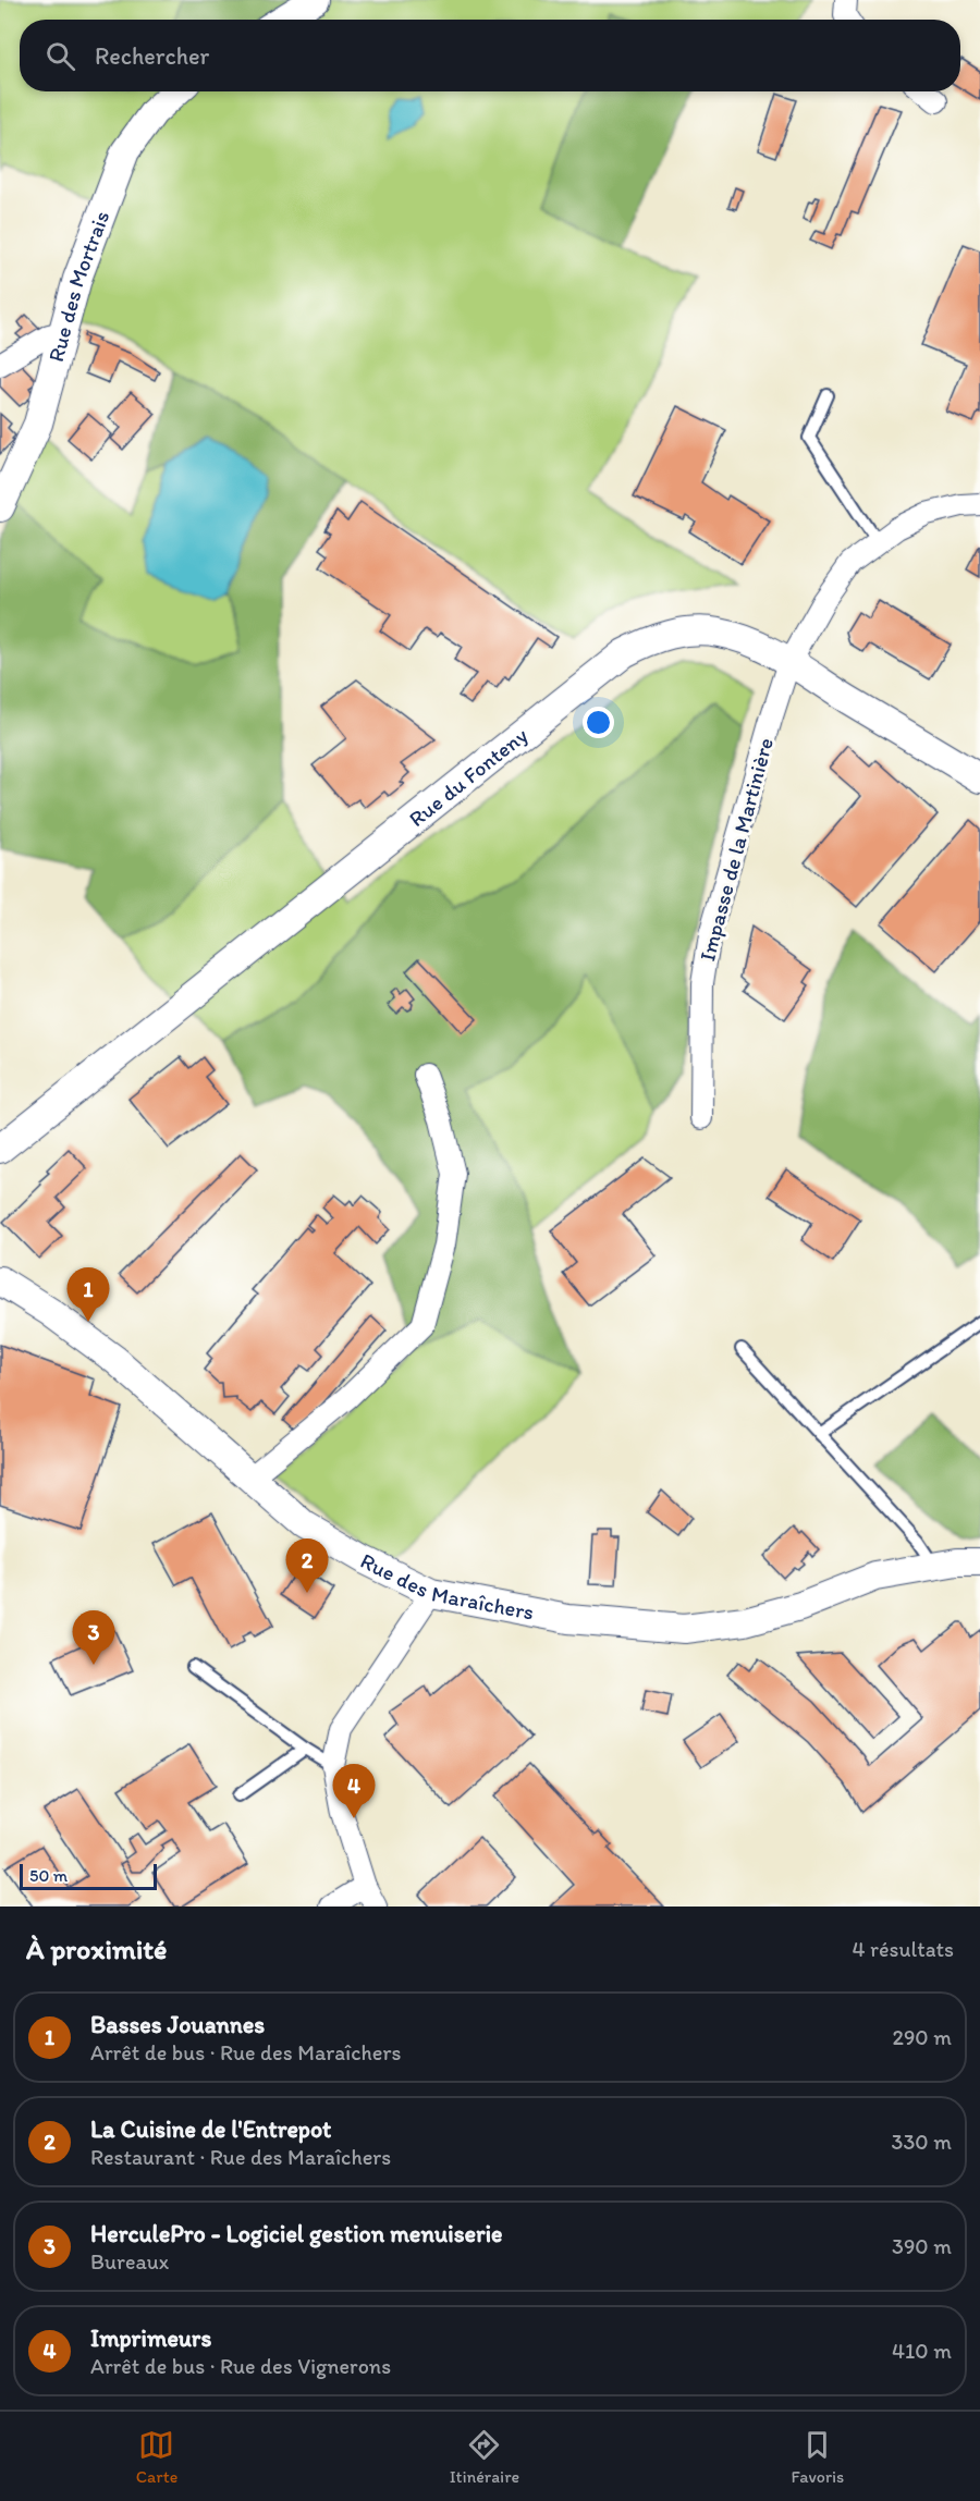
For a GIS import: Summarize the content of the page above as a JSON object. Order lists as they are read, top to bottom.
{
  "streets": {
    "street": [
      "Rue des Mortrais",
      "Rue du Fonteny",
      "Impasse de la Martinière",
      "Rue des Maraîchers"
    ]
  },
  "crossings": [
    ["Rue du Fonteny", "Impasse de la Martinière"]
  ],
  "scale_bar": "50 m",
  "page": {
    "search": "Rechercher",
    "pins": [
      "1",
      "2",
      "3",
      "4"
    ],
    "scale": "50 m",
    "heading": ["À proximité", "4 résultats"],
    "list": [
      {
        "mark": "1",
        "name": "Basses Jouannes",
        "note": "Arrêt de bus · Rue des Maraîchers",
        "value": "290 m"
      },
      {
        "mark": "2",
        "name": "La Cuisine de l'Entrepot",
        "note": "Restaurant · Rue des Maraîchers",
        "value": "330 m"
      },
      {
        "mark": "3",
        "name": "HerculePro - Logiciel gestion menuiserie",
        "note": "Bureaux",
        "value": "390 m"
      },
      {
        "mark": "4",
        "name": "Imprimeurs",
        "note": "Arrêt de bus · Rue des Vignerons",
        "value": "410 m"
      }
    ],
    "nav": ["Carte", "Itinéraire", "Favoris"]
  }
}
